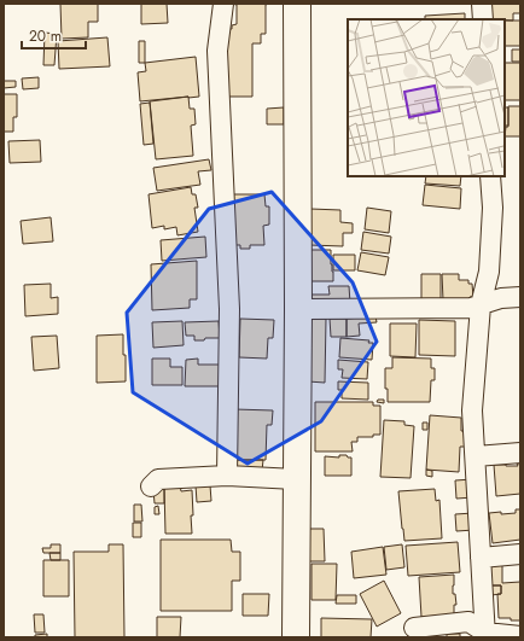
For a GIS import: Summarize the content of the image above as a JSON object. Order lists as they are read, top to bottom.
{
  "scale_bar": "20 m"
}
